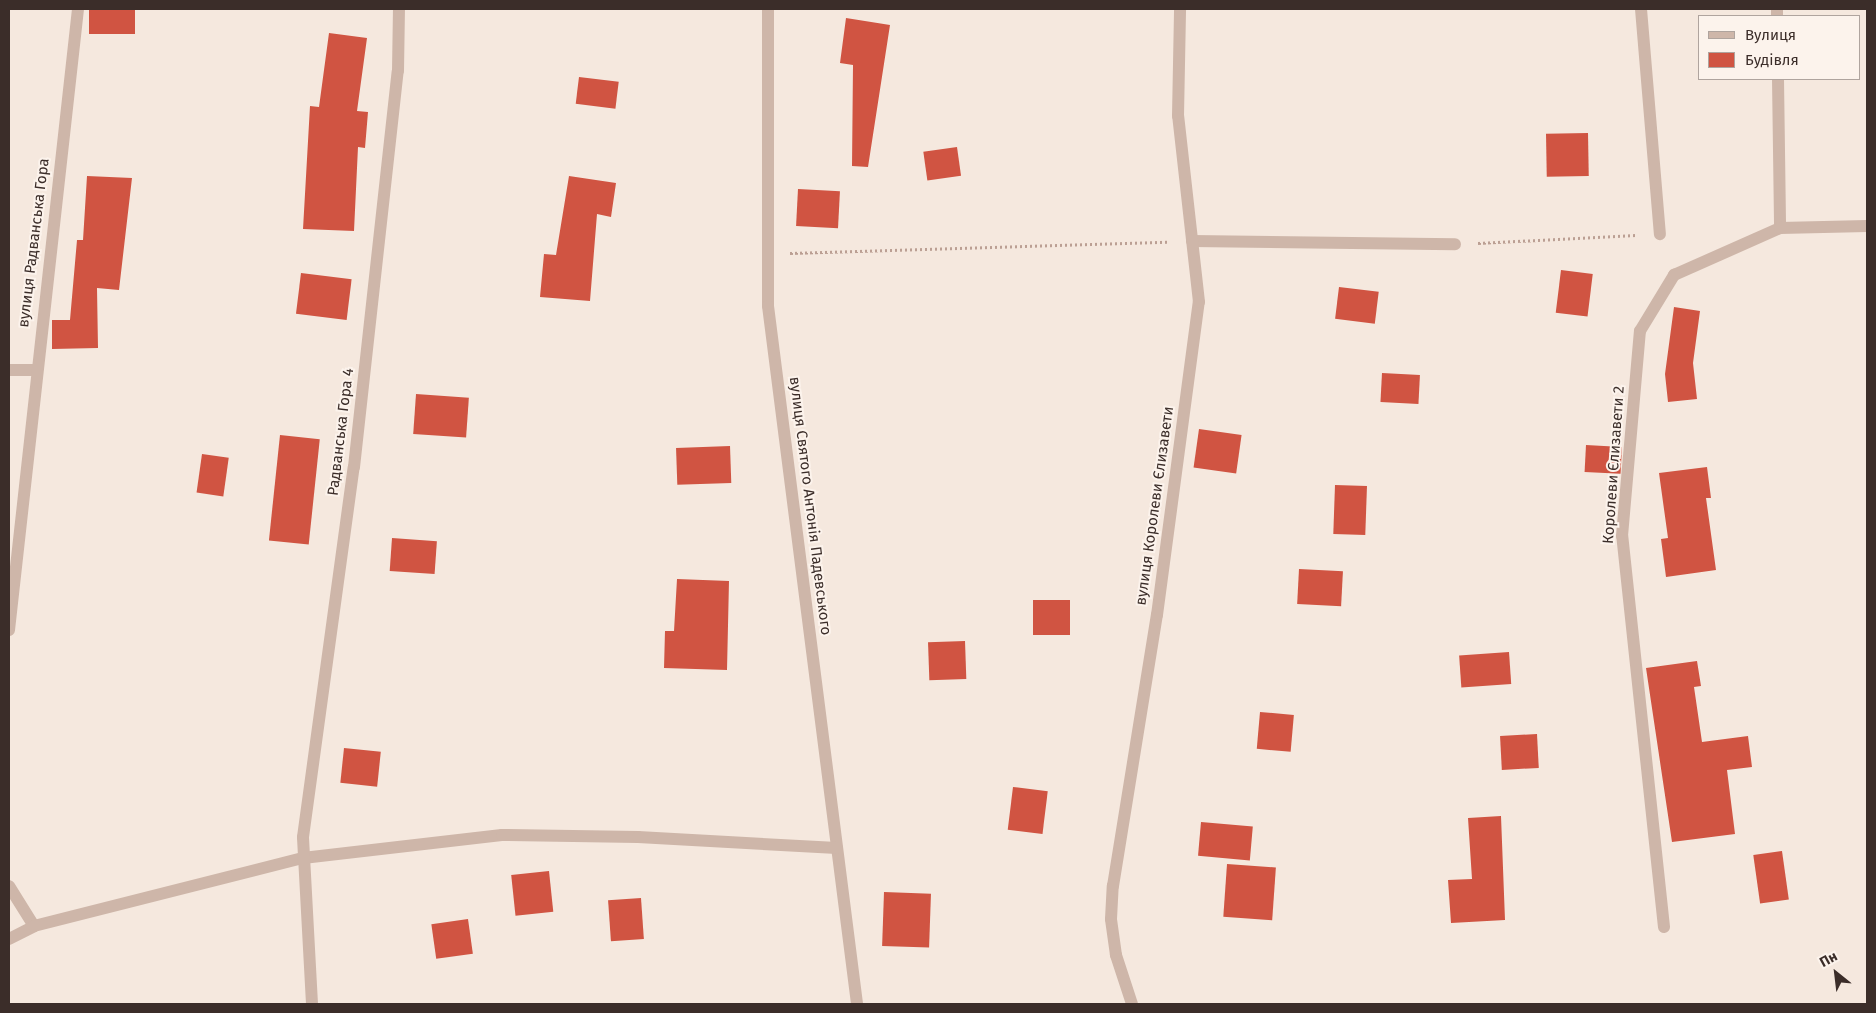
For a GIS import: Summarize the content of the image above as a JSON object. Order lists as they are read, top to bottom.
{
  "streets": {
    "street": [
      "вулиця Радванська Гора",
      "Радванська Гора 4",
      "Королеви Єлизавети 2",
      "вулиця Святого Антонія Падевського",
      "вулиця Королеви Єлизавети"
    ]
  },
  "legend": ["Вулиця", "Будівля"],
  "north": "top left"
}
